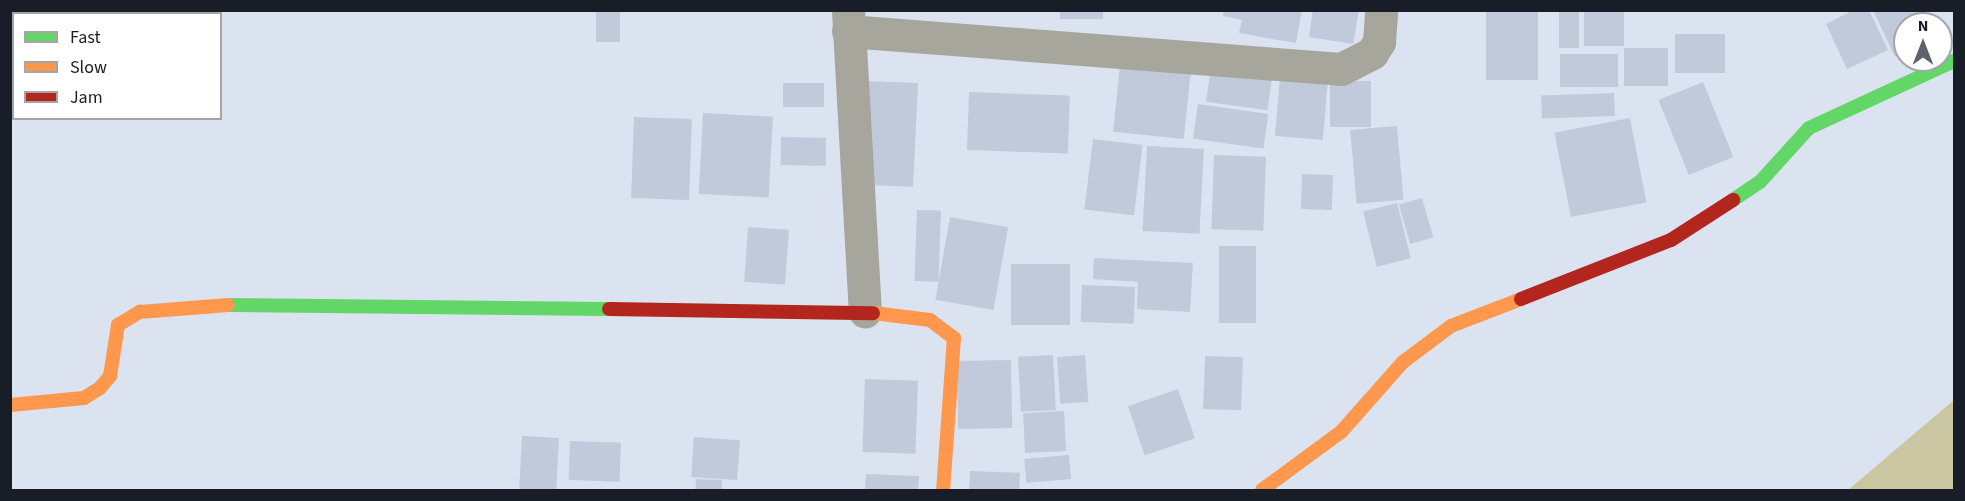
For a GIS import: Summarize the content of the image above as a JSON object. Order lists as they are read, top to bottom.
{
  "legend": ["Fast", "Slow", "Jam"],
  "north": "top"
}
